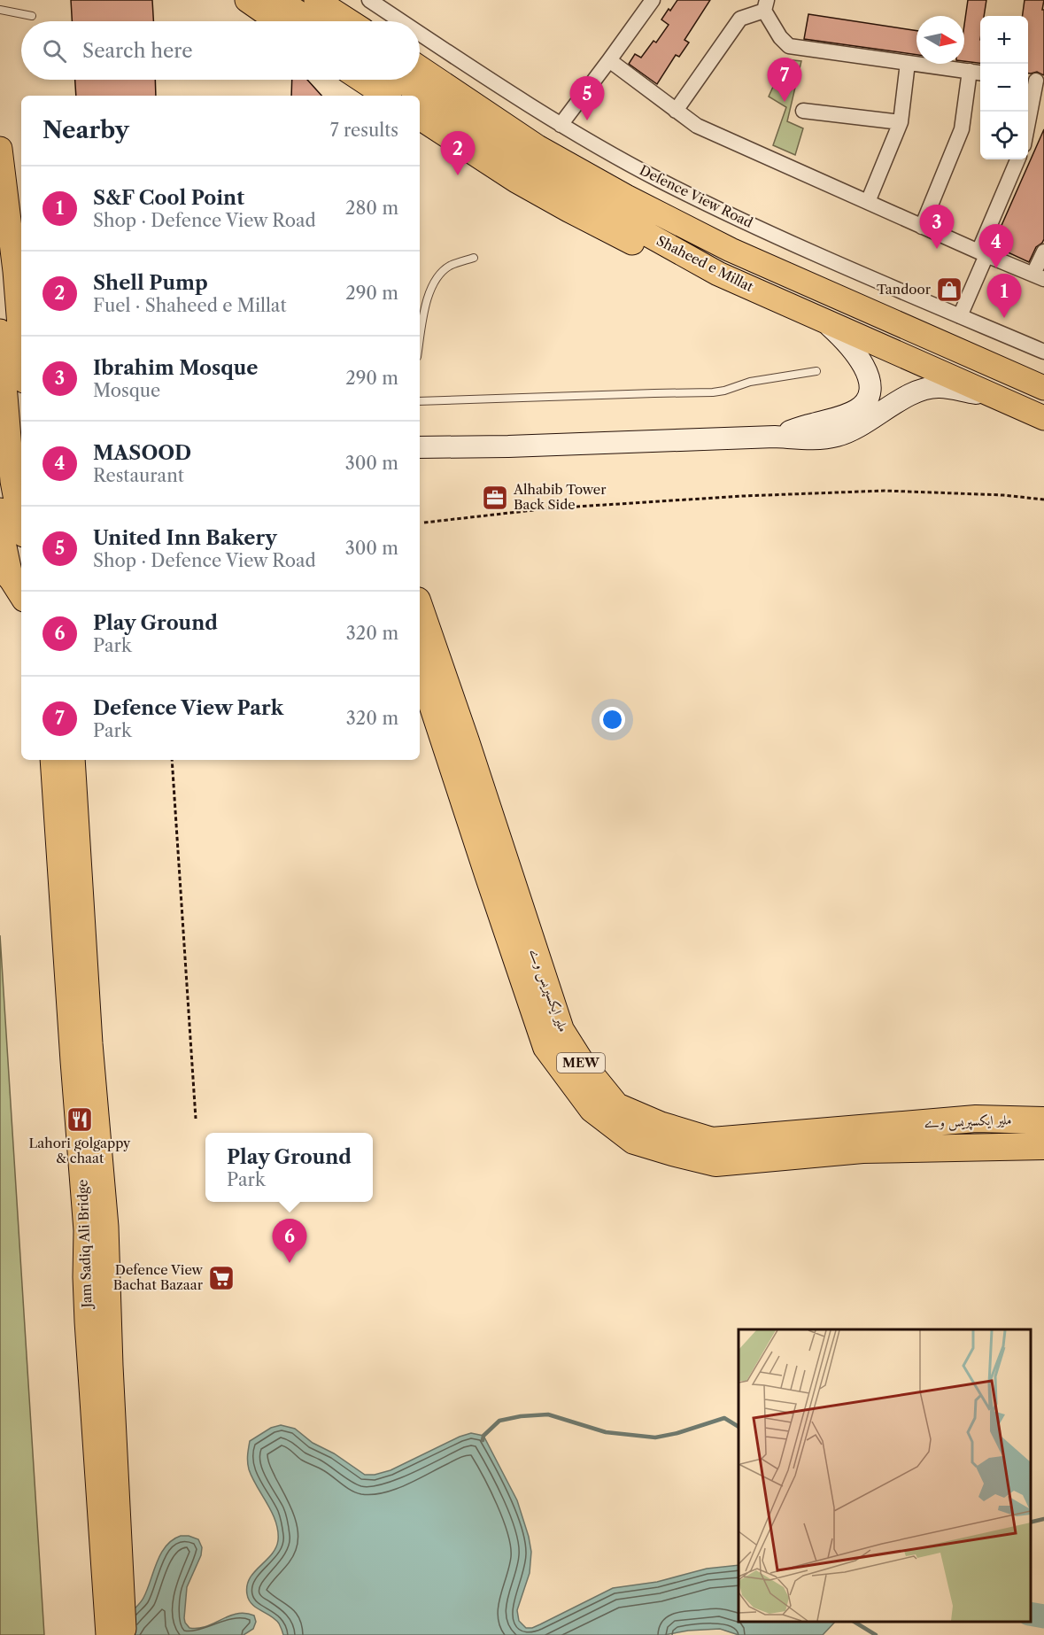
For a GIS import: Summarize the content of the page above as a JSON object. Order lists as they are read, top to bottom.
{
  "streets": {
    "highway": ["ملیر ایکسپریس وے", "MEW"],
    "main road": ["Shaheed e Millat", "Jam Sadiq Ali Bridge"],
    "street": ["Defence View Road"]
  },
  "places": {
    "shop": ["Tandoor"],
    "office": ["Alhabib Tower Back Side"],
    "restaurant": ["Lahori golgappy & chaat"],
    "supermarket": ["Defence View Bachat Bazaar"]
  },
  "north": "right",
  "page": {
    "map_buttons": ["+", "−"],
    "search": "Search here",
    "pins": [
      "7",
      "5",
      "2",
      "3",
      "4",
      "1",
      "6"
    ],
    "heading": ["Nearby", "7 results"],
    "list": [
      {
        "mark": "1",
        "name": "S&F Cool Point",
        "note": "Shop · Defence View Road",
        "value": "280 m"
      },
      {
        "mark": "2",
        "name": "Shell Pump",
        "note": "Fuel · Shaheed e Millat",
        "value": "290 m"
      },
      {
        "mark": "3",
        "name": "Ibrahim Mosque",
        "note": "Mosque",
        "value": "290 m"
      },
      {
        "mark": "4",
        "name": "MASOOD",
        "note": "Restaurant",
        "value": "300 m"
      },
      {
        "mark": "5",
        "name": "United Inn Bakery",
        "note": "Shop · Defence View Road",
        "value": "300 m"
      },
      {
        "mark": "6",
        "name": "Play Ground",
        "note": "Park",
        "value": "320 m"
      },
      {
        "mark": "7",
        "name": "Defence View Park",
        "note": "Park",
        "value": "320 m"
      }
    ],
    "popup": ["Play Ground", "Park"]
  }
}
